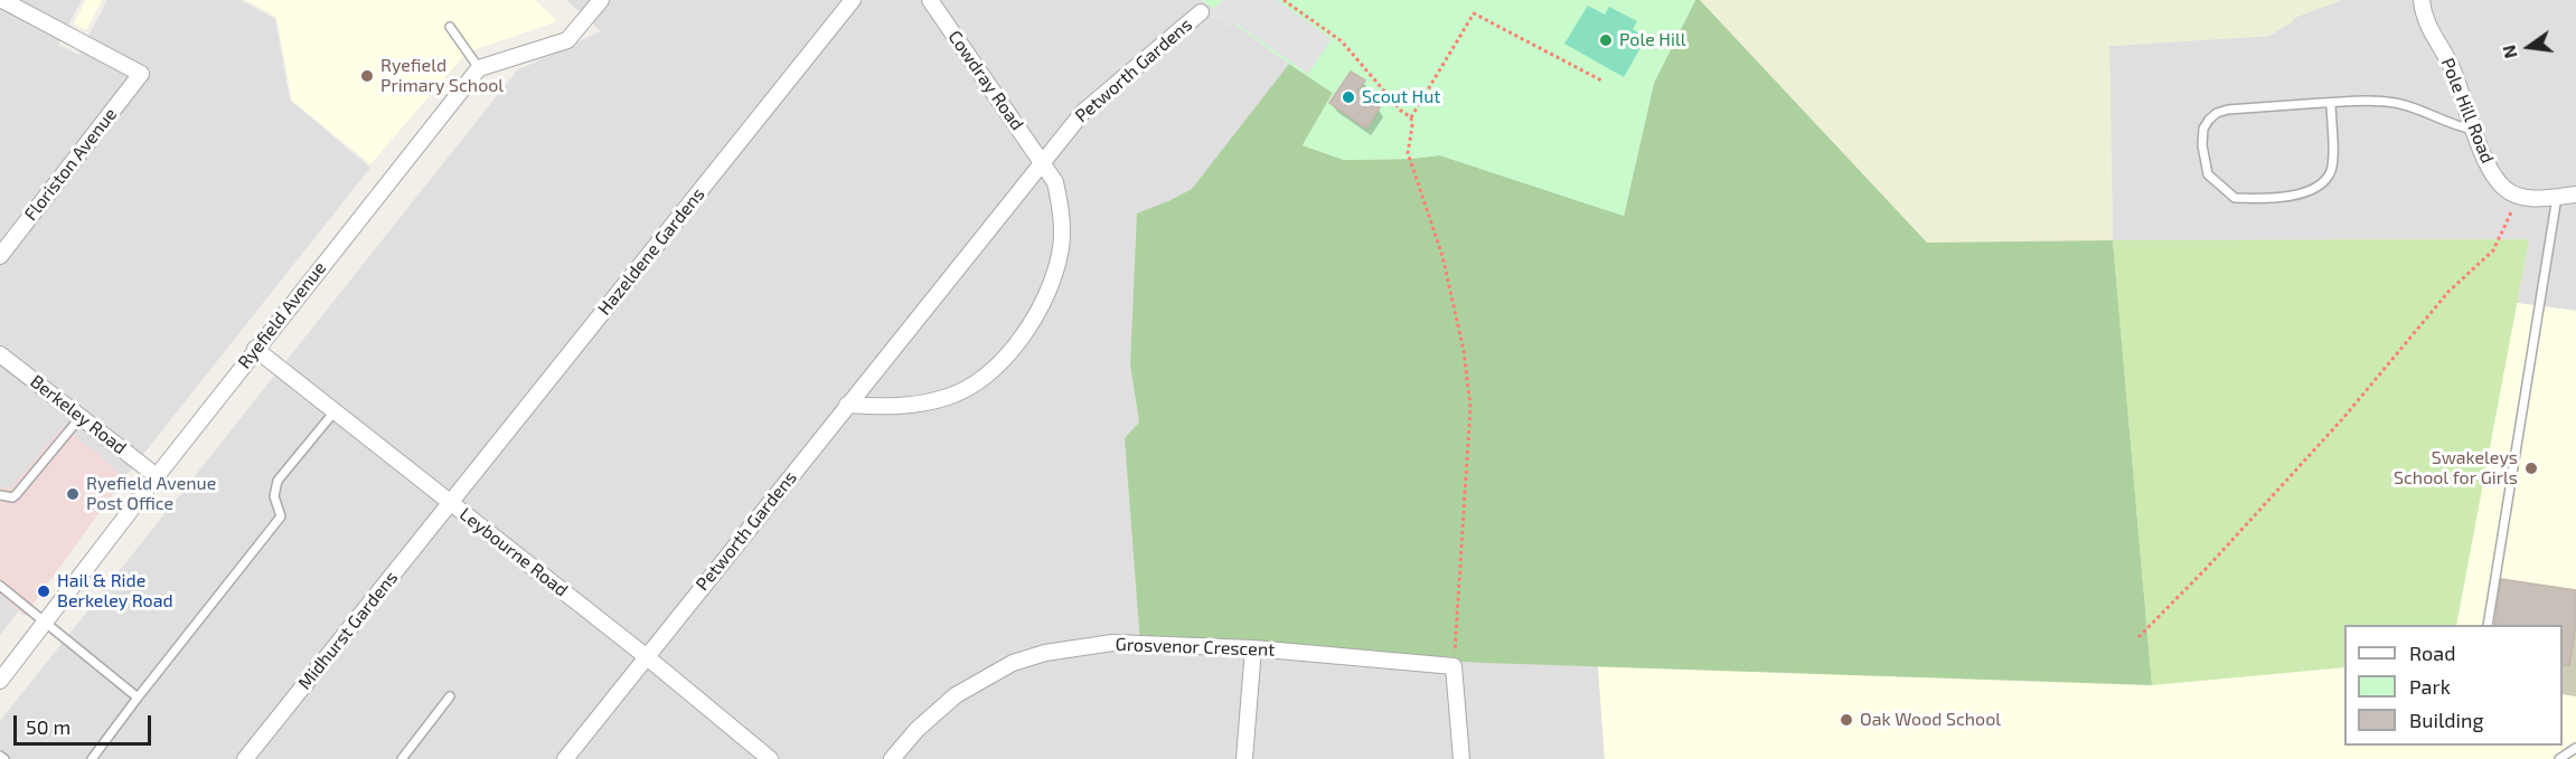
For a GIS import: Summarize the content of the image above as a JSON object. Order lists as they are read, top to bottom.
{
  "streets": {
    "street": [
      "Petworth Gardens",
      "Cowdray Road",
      "Pole Hill Road",
      "Floriston Avenue",
      "Hazeldene Gardens",
      "Ryefield Avenue",
      "Berkeley Road",
      "Leybourne Road",
      "Midhurst Gardens",
      "Grosvenor Crescent"
    ]
  },
  "crossings": [
    ["Petworth Gardens", "Cowdray Road"],
    ["Petworth Gardens", "Leybourne Road"],
    ["Hazeldene Gardens", "Leybourne Road"],
    ["Hazeldene Gardens", "Midhurst Gardens"],
    ["Ryefield Avenue", "Berkeley Road"],
    ["Ryefield Avenue", "Leybourne Road"],
    ["Leybourne Road", "Midhurst Gardens"]
  ],
  "places": [
    "Pole Hill",
    "Ryefield Primary School",
    "Scout Hut",
    "Swakeleys School for Girls",
    "Ryefield Avenue Post Office",
    "Hail & Ride Berkeley Road",
    "Oak Wood School"
  ],
  "legend": ["Road", "Park", "Building"],
  "scale_bar": "50 m",
  "north": "left"
}
